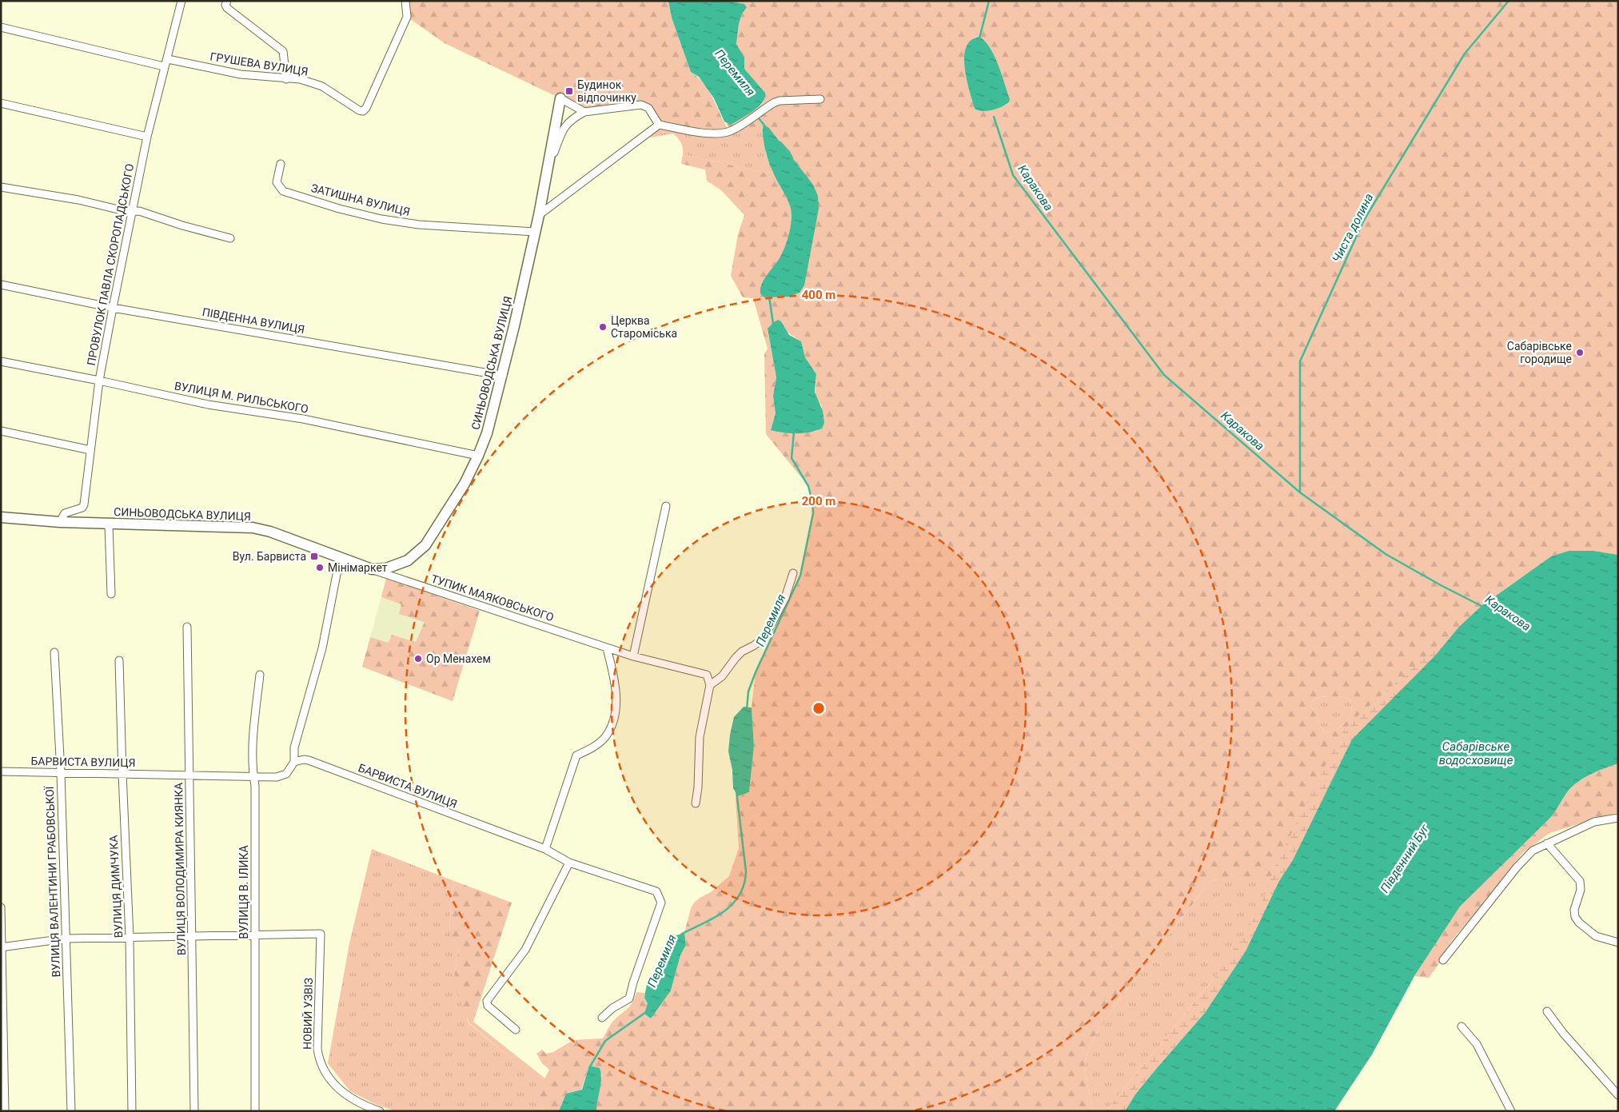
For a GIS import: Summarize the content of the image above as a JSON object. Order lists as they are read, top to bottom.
{
  "streets": {
    "street": [
      "ГРУШЕВА ВУЛИЦЯ",
      "ЗАТИШНА ВУЛИЦЯ",
      "ПРОВУЛОК ПАВЛА СКОРОПАДСЬКОГО",
      "ПІВДЕННА ВУЛИЦЯ",
      "СИНЬОВОДСЬКА ВУЛИЦЯ",
      "ВУЛИЦЯ М. РИЛЬСЬКОГО",
      "ТУПИК МАЯКОВСЬКОГО",
      "БАРВИСТА ВУЛИЦЯ",
      "ВУЛИЦЯ ВОЛОДИМИРА КИЯНКА",
      "ВУЛИЦЯ ВАЛЕНТИНИ ГРАБОВСЬКОЇ",
      "ВУЛИЦЯ ДИМЧУКА",
      "ВУЛИЦЯ В. ІЛИКА",
      "НОВИЙ УЗВІЗ"
    ]
  },
  "crossings": [
    ["ГРУШЕВА ВУЛИЦЯ", "ПРОВУЛОК ПАВЛА СКОРОПАДСЬКОГО"],
    ["ЗАТИШНА ВУЛИЦЯ", "СИНЬОВОДСЬКА ВУЛИЦЯ"],
    ["ПРОВУЛОК ПАВЛА СКОРОПАДСЬКОГО", "ПІВДЕННА ВУЛИЦЯ"],
    ["ПРОВУЛОК ПАВЛА СКОРОПАДСЬКОГО", "СИНЬОВОДСЬКА ВУЛИЦЯ"],
    ["ПРОВУЛОК ПАВЛА СКОРОПАДСЬКОГО", "ВУЛИЦЯ М. РИЛЬСЬКОГО"],
    ["ПІВДЕННА ВУЛИЦЯ", "СИНЬОВОДСЬКА ВУЛИЦЯ"],
    ["СИНЬОВОДСЬКА ВУЛИЦЯ", "ВУЛИЦЯ М. РИЛЬСЬКОГО"],
    ["СИНЬОВОДСЬКА ВУЛИЦЯ", "ТУПИК МАЯКОВСЬКОГО"],
    ["БАРВИСТА ВУЛИЦЯ", "ВУЛИЦЯ ВОЛОДИМИРА КИЯНКА"],
    ["БАРВИСТА ВУЛИЦЯ", "ВУЛИЦЯ ВАЛЕНТИНИ ГРАБОВСЬКОЇ"],
    ["БАРВИСТА ВУЛИЦЯ", "ВУЛИЦЯ ДИМЧУКА"],
    ["БАРВИСТА ВУЛИЦЯ", "ВУЛИЦЯ В. ІЛИКА"],
    ["ВУЛИЦЯ В. ІЛИКА", "НОВИЙ УЗВІЗ"]
  ],
  "water": [
    "Перемиля",
    "Каракова",
    "Чиста долина",
    "Сабарівське водосховище",
    "Південний Буг"
  ],
  "places": {
    "transit": ["Будинок відпочинку", "Вул. Барвиста"],
    "other": [
      "Церква Староміська",
      "Сабарівське городище",
      "Мінімаркет",
      "Ор Менахем"
    ]
  },
  "rings": ["400 m", "200 m"]
}
